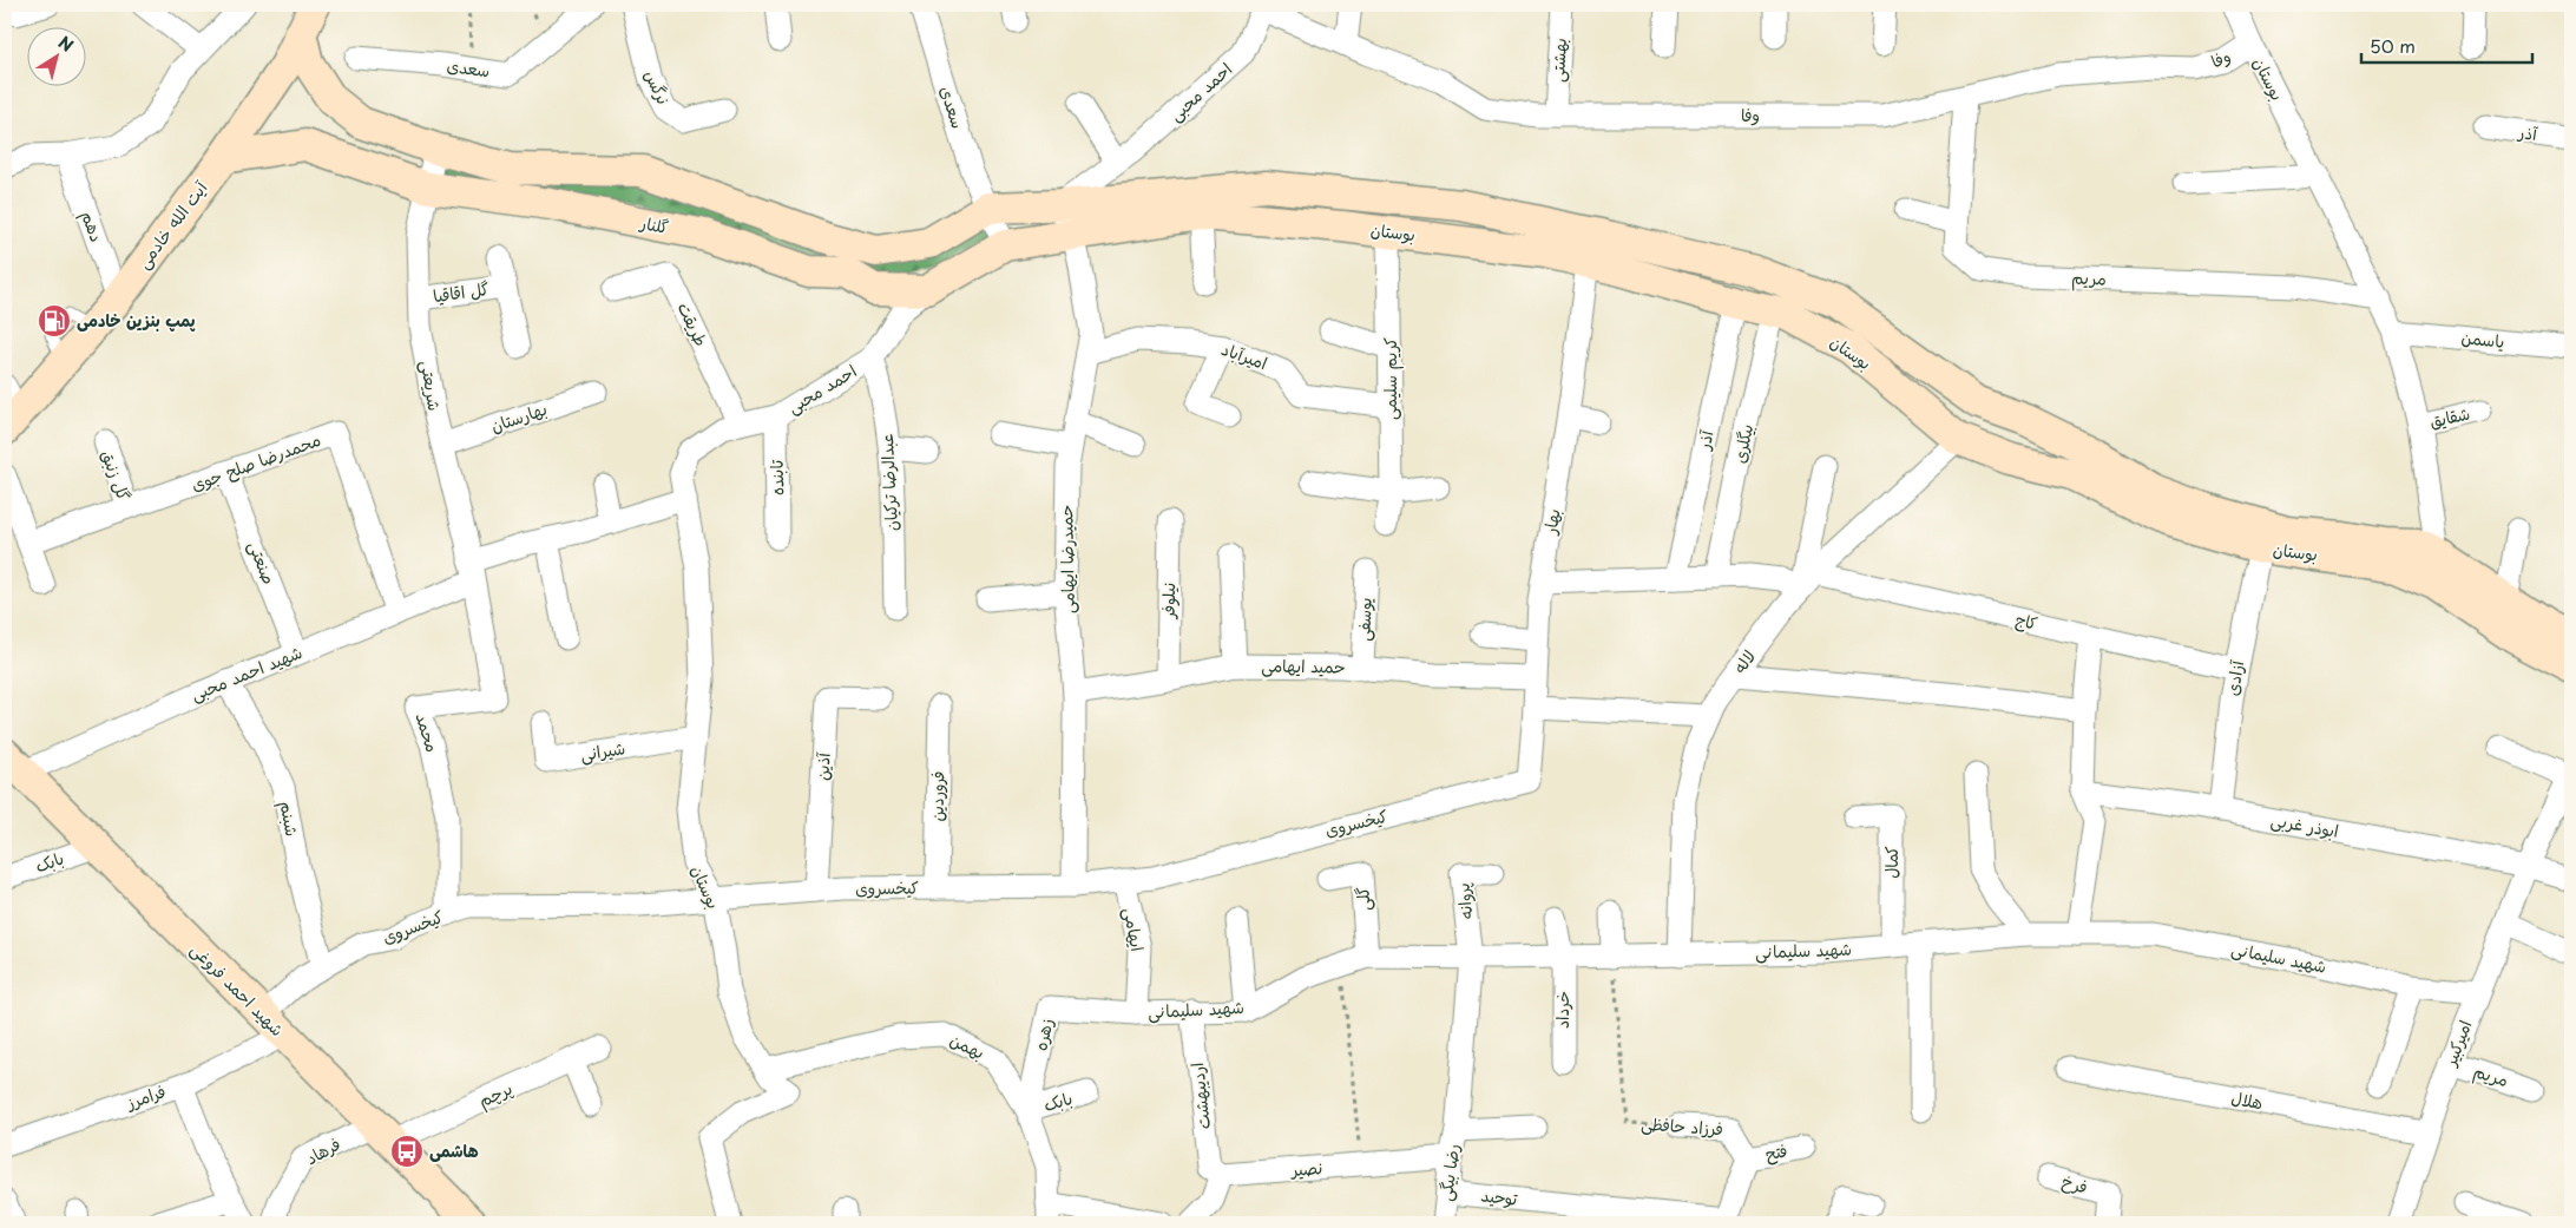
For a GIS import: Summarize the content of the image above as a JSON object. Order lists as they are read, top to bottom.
{
  "streets": {
    "street": [
      "وفا",
      "بهشتی",
      "سعدی",
      "بوستان",
      "نرگس",
      "احمد محبی",
      "آذر",
      "آیت الله خادمی",
      "گلنار",
      "دهم",
      "مریم",
      "گل اقاقیا",
      "طریقت",
      "یاسمن",
      "امیرآباد",
      "کریم سلیمی",
      "شریعتی",
      "بهارستان",
      "شقایق",
      "بیگلری",
      "محمدرضا صلح جوی",
      "گل زنبق",
      "تابنده",
      "عبدالرضا ترکیان",
      "بهار",
      "حمیدرضا ایهامی",
      "صنعتی",
      "نیلوفر",
      "یوسفی",
      "کاج",
      "لاله",
      "حمید ایهامی",
      "شهید احمد محبی",
      "آزادی",
      "محمد",
      "شیرانی",
      "آذین",
      "فروردین",
      "شبنم",
      "کیخسروی",
      "ابوذر غربی",
      "بابک",
      "کمال",
      "گلی",
      "پروانه",
      "ایهامی",
      "شهید سلیمانی",
      "شهید احمد فروغی",
      "خرداد",
      "زهره",
      "امیرکبیر",
      "بهمن",
      "پرچم",
      "اردیبهشت",
      "فرامرز",
      "هلال",
      "فرزاد حافظی",
      "فرهاد",
      "فتح",
      "نصیر",
      "رضا بیگی",
      "فرخ",
      "توحید"
    ]
  },
  "crossings": [
    ["وفا", "بهشتی"],
    ["وفا", "بوستان"],
    ["وفا", "احمد محبی"],
    ["وفا", "مریم"],
    ["بوستان", "احمد محبی"],
    ["بوستان", "آذر"],
    ["بوستان", "مریم"],
    ["بوستان", "یاسمن"],
    ["بوستان", "کریم سلیمی"],
    ["بوستان", "شقایق"],
    ["بوستان", "بیگلری"],
    ["بوستان", "بهار"],
    ["بوستان", "حمیدرضا ایهامی"],
    ["بوستان", "لاله"],
    ["بوستان", "شهید احمد محبی"],
    ["بوستان", "آزادی"],
    ["بوستان", "شیرانی"],
    ["بوستان", "کیخسروی"],
    ["بوستان", "بهمن"],
    ["احمد محبی", "گلنار"],
    ["احمد محبی", "طریقت"],
    ["احمد محبی", "تابنده"],
    ["احمد محبی", "عبدالرضا ترکیان"],
    ["احمد محبی", "حمیدرضا ایهامی"],
    ["آذر", "کاج"],
    ["آیت الله خادمی", "گلنار"],
    ["آیت الله خادمی", "دهم"],
    ["گلنار", "شریعتی"],
    ["مریم", "امیرکبیر"],
    ["گل اقاقیا", "شریعتی"],
    ["امیرآباد", "کریم سلیمی"],
    ["امیرآباد", "حمیدرضا ایهامی"],
    ["شریعتی", "بهارستان"],
    ["شریعتی", "شهید احمد محبی"],
    ["شریعتی", "محمد"],
    ["بیگلری", "کاج"],
    ["محمدرضا صلح جوی", "گل زنبق"],
    ["محمدرضا صلح جوی", "صنعتی"],
    ["محمدرضا صلح جوی", "شهید احمد محبی"],
    ["بهار", "کاج"],
    ["بهار", "حمید ایهامی"],
    ["بهار", "کیخسروی"],
    ["حمیدرضا ایهامی", "حمید ایهامی"],
    ["حمیدرضا ایهامی", "کیخسروی"],
    ["صنعتی", "شهید احمد محبی"],
    ["نیلوفر", "حمید ایهامی"],
    ["یوسفی", "حمید ایهامی"],
    ["کاج", "لاله"],
    ["کاج", "آزادی"],
    ["لاله", "شهید سلیمانی"],
    ["شهید احمد محبی", "محمد"],
    ["شهید احمد محبی", "شبنم"],
    ["شهید احمد محبی", "شهید احمد فروغی"],
    ["آزادی", "ابوذر غربی"],
    ["محمد", "کیخسروی"],
    ["آذین", "کیخسروی"],
    ["فروردین", "کیخسروی"],
    ["شبنم", "کیخسروی"],
    ["کیخسروی", "ایهامی"],
    ["کیخسروی", "شهید احمد فروغی"],
    ["کیخسروی", "فرامرز"],
    ["ابوذر غربی", "امیرکبیر"],
    ["بابک", "شهید احمد فروغی"],
    ["بابک", "زهره"],
    ["بابک", "بهمن"],
    ["کمال", "شهید سلیمانی"],
    ["گلی", "شهید سلیمانی"],
    ["پروانه", "شهید سلیمانی"],
    ["ایهامی", "شهید سلیمانی"],
    ["ایهامی", "زهره"],
    ["شهید سلیمانی", "خرداد"],
    ["شهید سلیمانی", "زهره"],
    ["شهید سلیمانی", "امیرکبیر"],
    ["شهید سلیمانی", "اردیبهشت"],
    ["شهید سلیمانی", "فرزاد حافظی"],
    ["شهید احمد فروغی", "پرچم"],
    ["شهید احمد فروغی", "فرامرز"],
    ["شهید احمد فروغی", "فرهاد"],
    ["زهره", "بهمن"],
    ["امیرکبیر", "هلال"],
    ["پرچم", "فرهاد"],
    ["اردیبهشت", "نصیر"],
    ["فرزاد حافظی", "فتح"],
    ["نصیر", "رضا بیگی"],
    ["رضا بیگی", "توحید"]
  ],
  "places": {
    "fuel station": ["پمپ بنزین خادمی"],
    "bus stop": ["هاشمی"]
  },
  "scale_bar": "50 m",
  "north": "top right"
}
